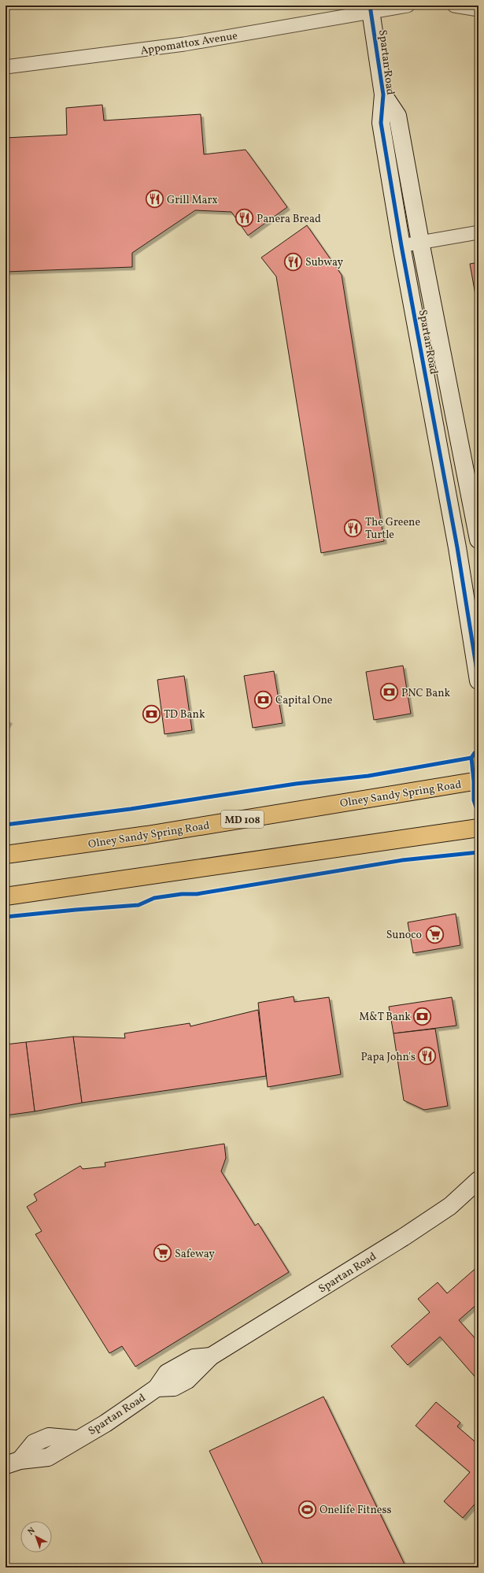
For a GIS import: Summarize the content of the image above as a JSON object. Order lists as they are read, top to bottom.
{
  "streets": {
    "main road": ["Olney Sandy Spring Road", "MD 108"],
    "street": ["Appomattox Avenue", "Spartan Road"]
  },
  "crossings": [
    ["Appomattox Avenue", "Spartan Road"]
  ],
  "places": {
    "restaurant": [
      "Grill Marx",
      "Panera Bread",
      "Subway",
      "The Greene Turtle",
      "Papa John's"
    ],
    "bank": [
      "PNC Bank",
      "Capital One",
      "TD Bank",
      "M&T Bank"
    ],
    "supermarket": ["Sunoco", "Safeway"],
    "sports": ["Onelife Fitness"]
  },
  "north": "top left"
}
